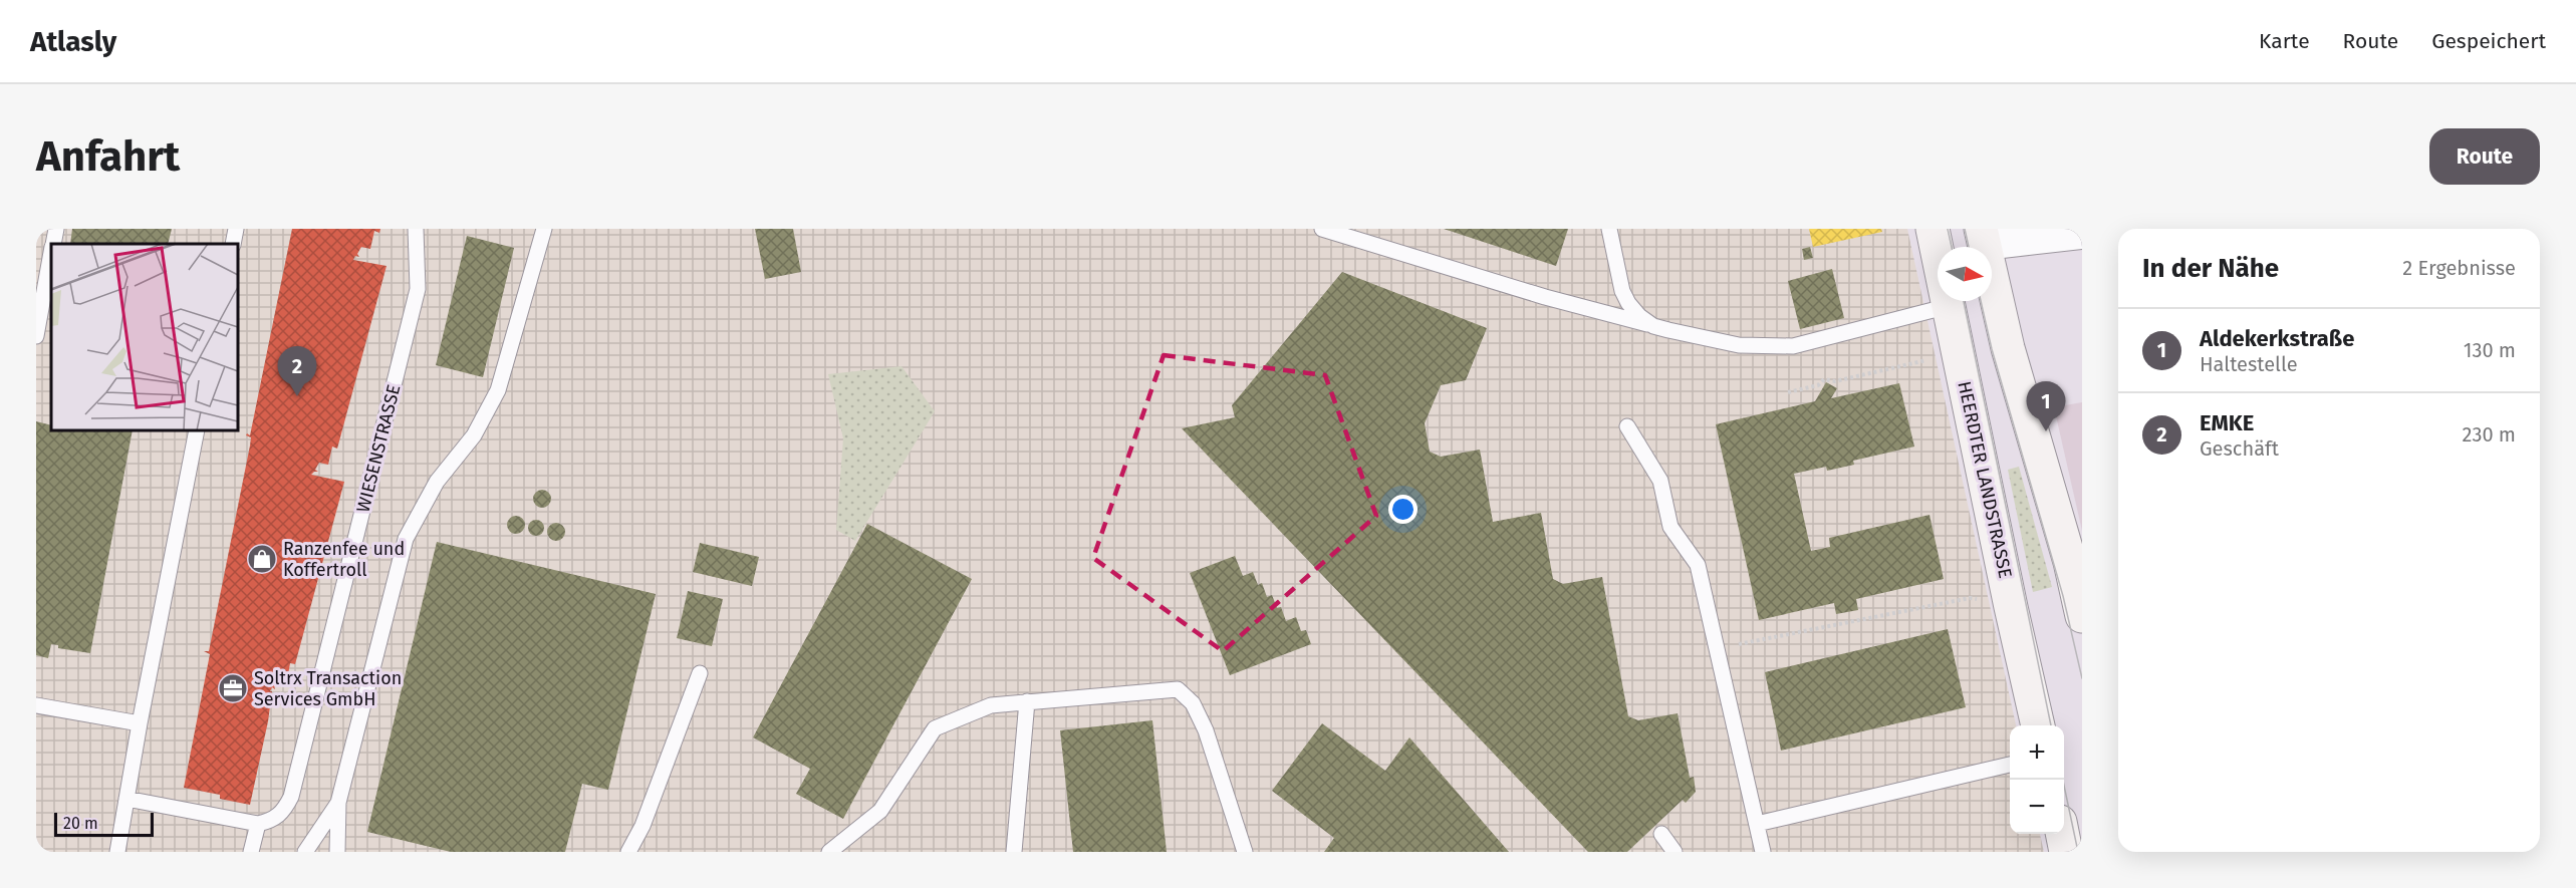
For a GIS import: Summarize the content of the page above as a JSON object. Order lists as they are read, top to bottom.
{
  "streets": {
    "main road": ["HEERDTER LANDSTRASSE"],
    "lane": ["WIESENSTRASSE"]
  },
  "places": {
    "shop": ["Ranzenfee und Koffertroll"],
    "office": ["Soltrx Transaction Services GmbH"]
  },
  "scale_bar": "20 m",
  "north": "right",
  "page": {
    "header": "Atlasly",
    "nav": ["Karte", "Route", "Gespeichert"],
    "buttons": "Route",
    "title": "Anfahrt",
    "heading": ["In der Nähe", "2 Ergebnisse"],
    "list": [
      {
        "mark": "1",
        "name": "Aldekerkstraße",
        "note": "Haltestelle",
        "value": "130 m"
      },
      {
        "mark": "2",
        "name": "EMKE",
        "note": "Geschäft",
        "value": "230 m"
      }
    ],
    "pins": ["2", "1"],
    "map_buttons": ["+", "−"],
    "scale": "20 m"
  }
}
